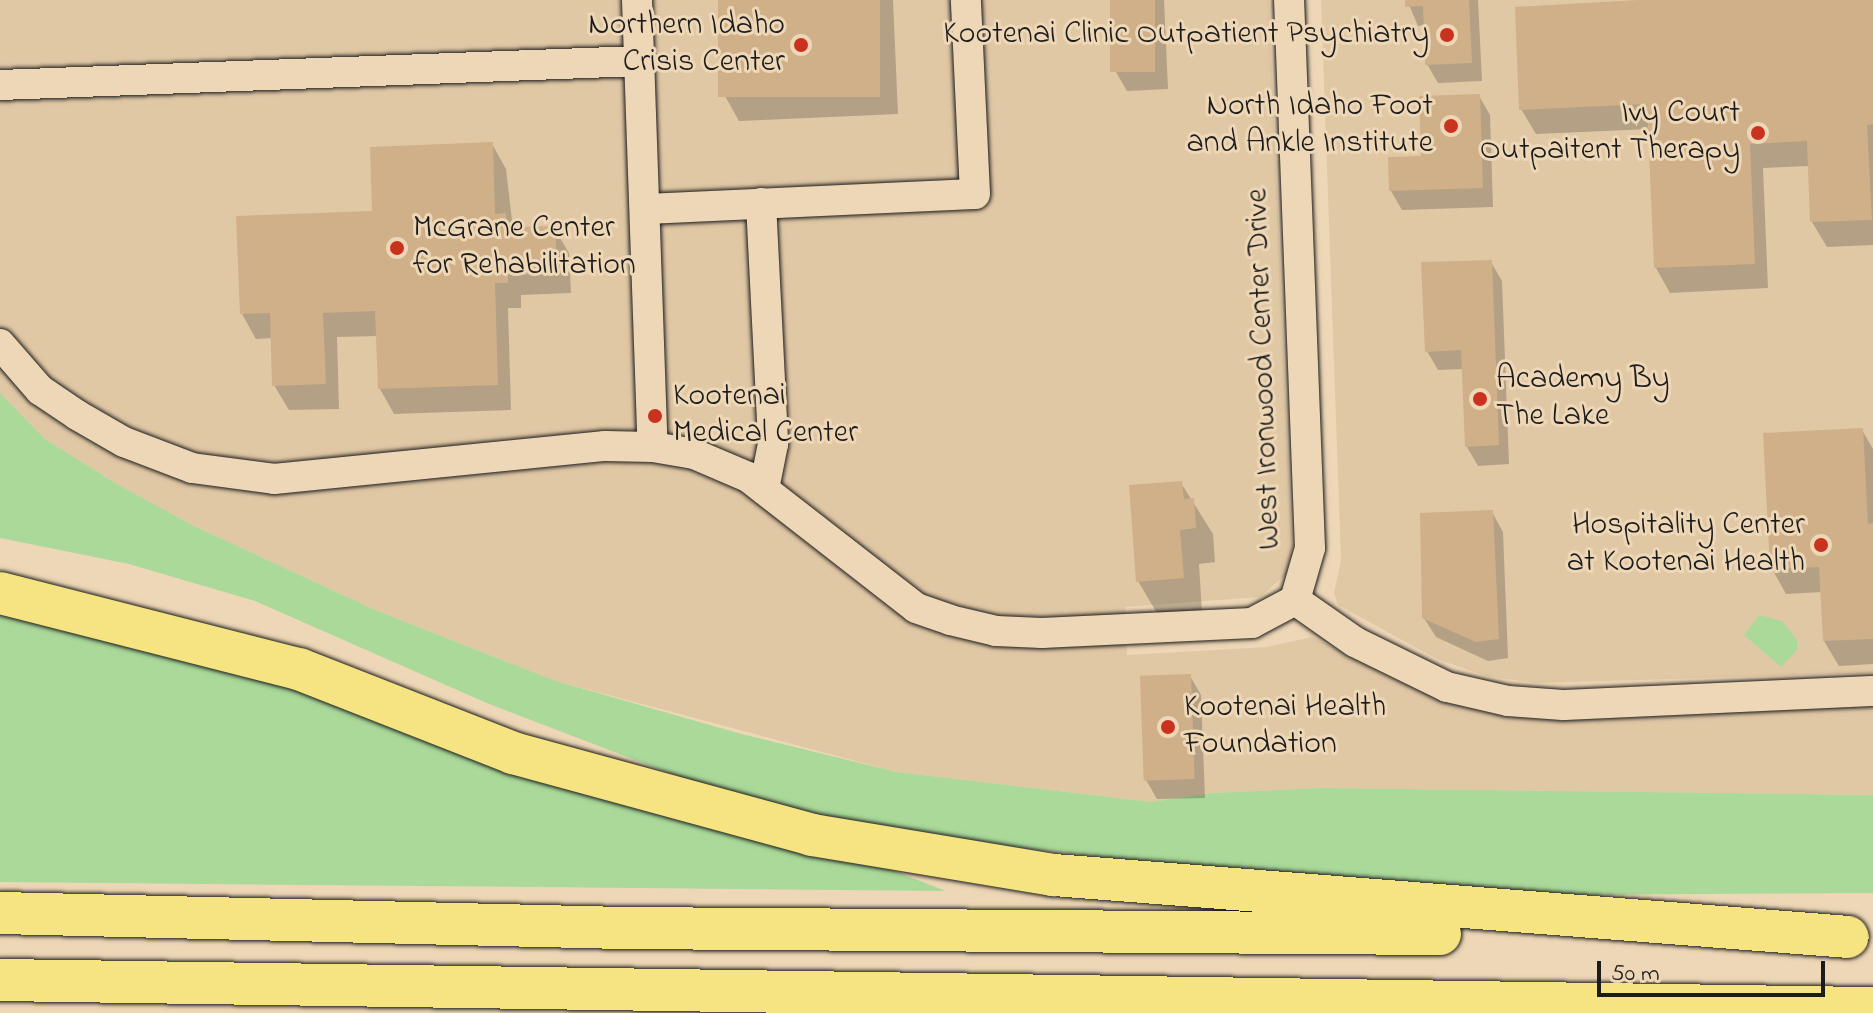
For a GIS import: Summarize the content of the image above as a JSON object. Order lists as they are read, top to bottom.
{
  "streets": {
    "street": ["West Ironwood Center Drive"]
  },
  "places": [
    "Kootenai Clinic Outpatient Psychiatry",
    "Northern Idaho Crisis Center",
    "North Idaho Foot and Ankle Institute",
    "Ivy Court Outpaitent Therapy",
    "McGrane Center for Rehabilitation",
    "Academy By The Lake",
    "Kootenai Medical Center",
    "Hospitality Center at Kootenai Health",
    "Kootenai Health Foundation"
  ],
  "scale_bar": "50 m"
}
